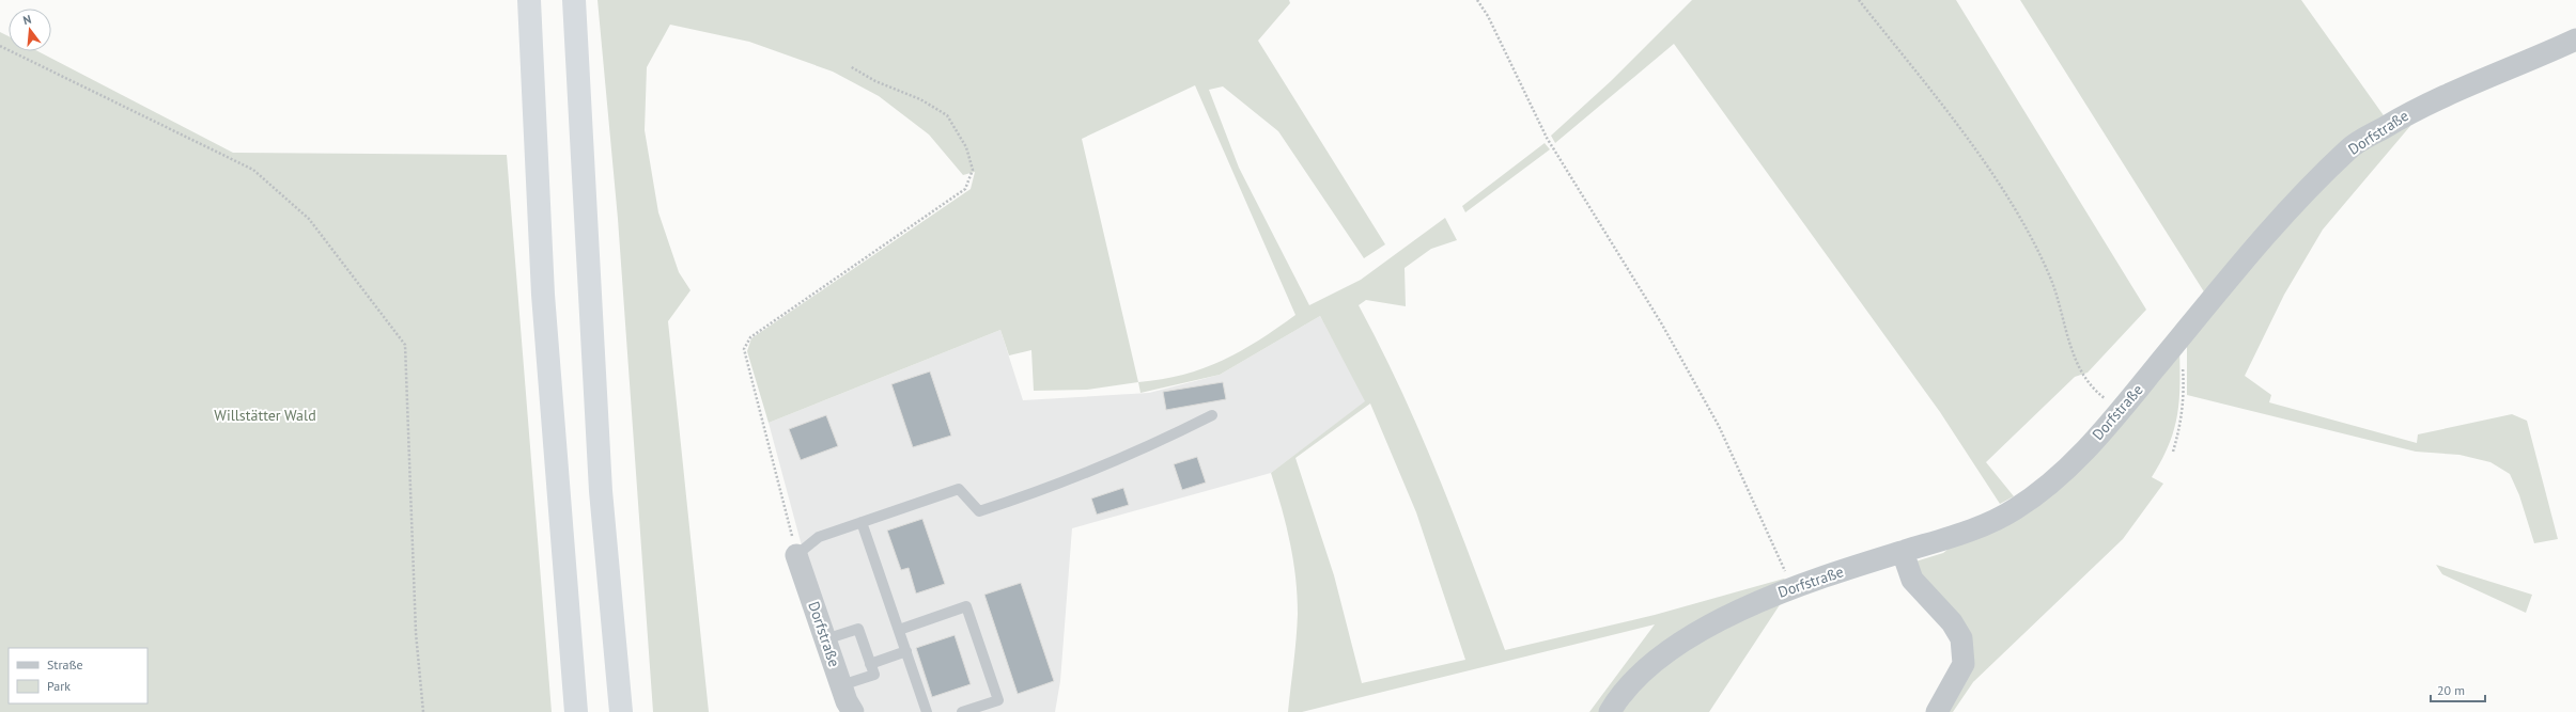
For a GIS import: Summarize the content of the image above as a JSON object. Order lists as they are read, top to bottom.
{
  "streets": {
    "street": ["Dorfstraße"]
  },
  "parks": ["Willstätter Wald"],
  "legend": ["Straße", "Park"],
  "scale_bar": "20 m",
  "north": "top"
}
